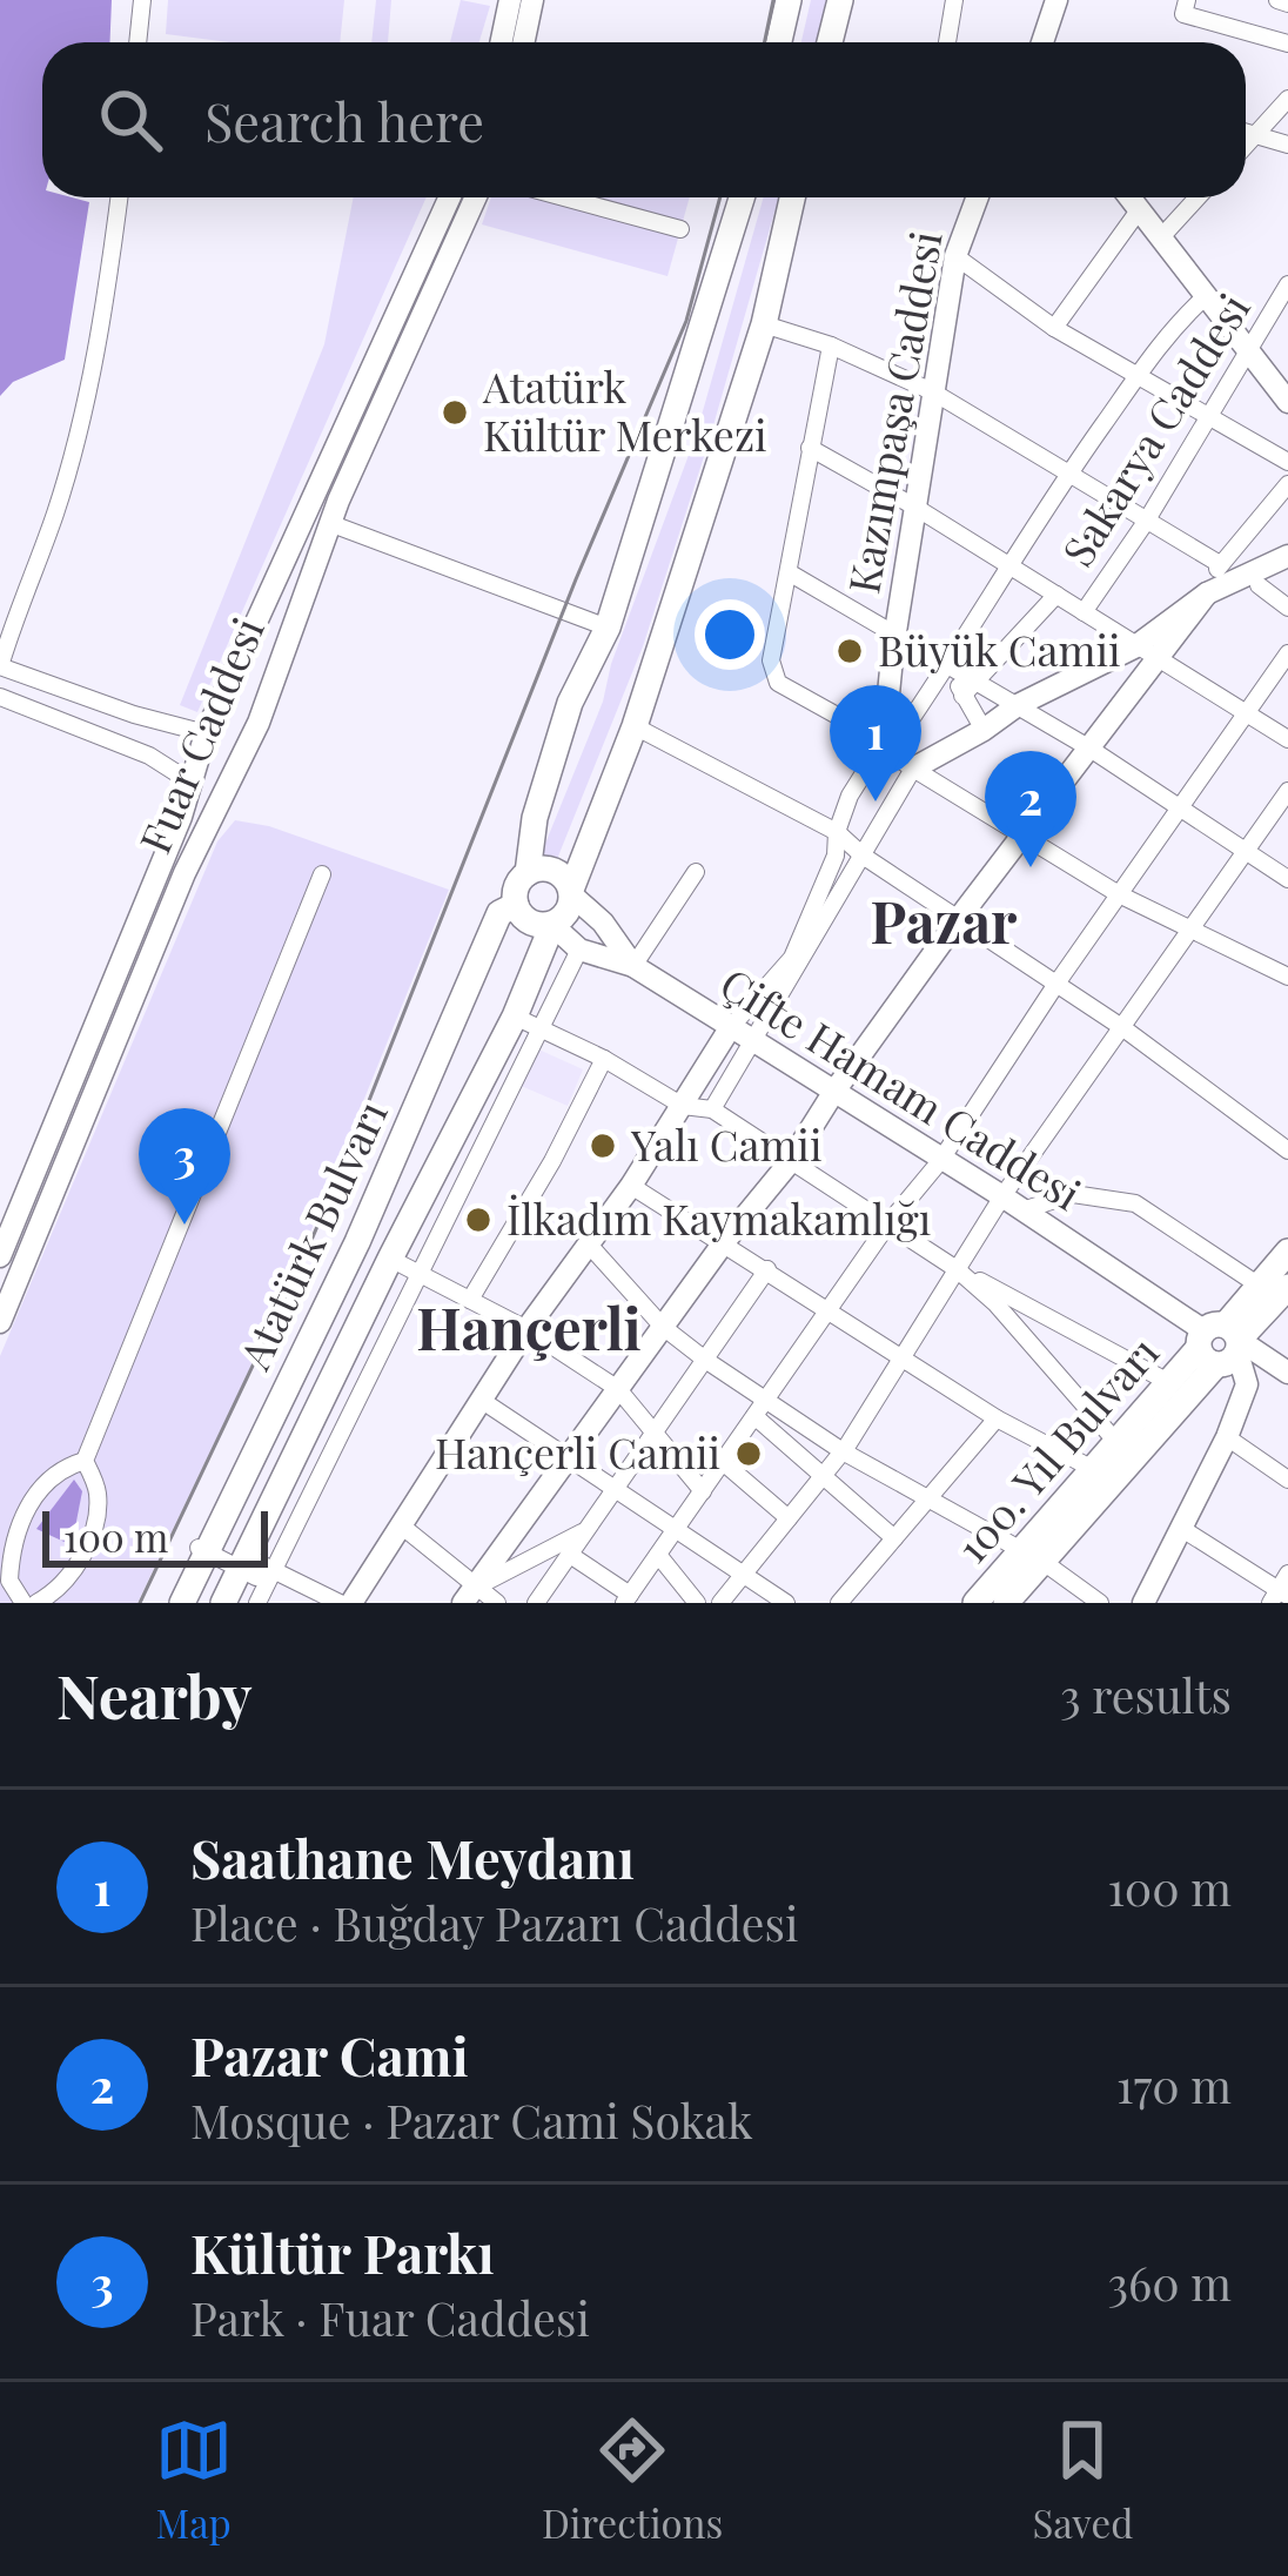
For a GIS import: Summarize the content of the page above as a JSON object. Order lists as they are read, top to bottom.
{
  "streets": {
    "main road": [
      "Kazımpaşa Caddesi",
      "Fuar Caddesi",
      "Çifte Hamam Caddesi",
      "Atatürk Bulvarı",
      "100. Yıl Bulvarı"
    ],
    "street": ["Sakarya Caddesi"]
  },
  "crossings": [
    ["Çifte Hamam Caddesi", "Atatürk Bulvarı"],
    ["Çifte Hamam Caddesi", "100. Yıl Bulvarı"]
  ],
  "districts": ["Pazar", "Hançerli"],
  "places": [
    "Atatürk Kültür Merkezi",
    "Büyük Camii",
    "Yalı Camii",
    "İlkadım Kaymakamlığı",
    "Hançerli Camii"
  ],
  "scale_bar": "100 m",
  "page": {
    "search": "Search here",
    "pins": ["1", "2", "3"],
    "scale": "100 m",
    "heading": ["Nearby", "3 results"],
    "list": [
      {
        "mark": "1",
        "name": "Saathane Meydanı",
        "note": "Place · Buğday Pazarı Caddesi",
        "value": "100 m"
      },
      {
        "mark": "2",
        "name": "Pazar Cami",
        "note": "Mosque · Pazar Cami Sokak",
        "value": "170 m"
      },
      {
        "mark": "3",
        "name": "Kültür Parkı",
        "note": "Park · Fuar Caddesi",
        "value": "360 m"
      }
    ],
    "nav": ["Map", "Directions", "Saved"]
  }
}
